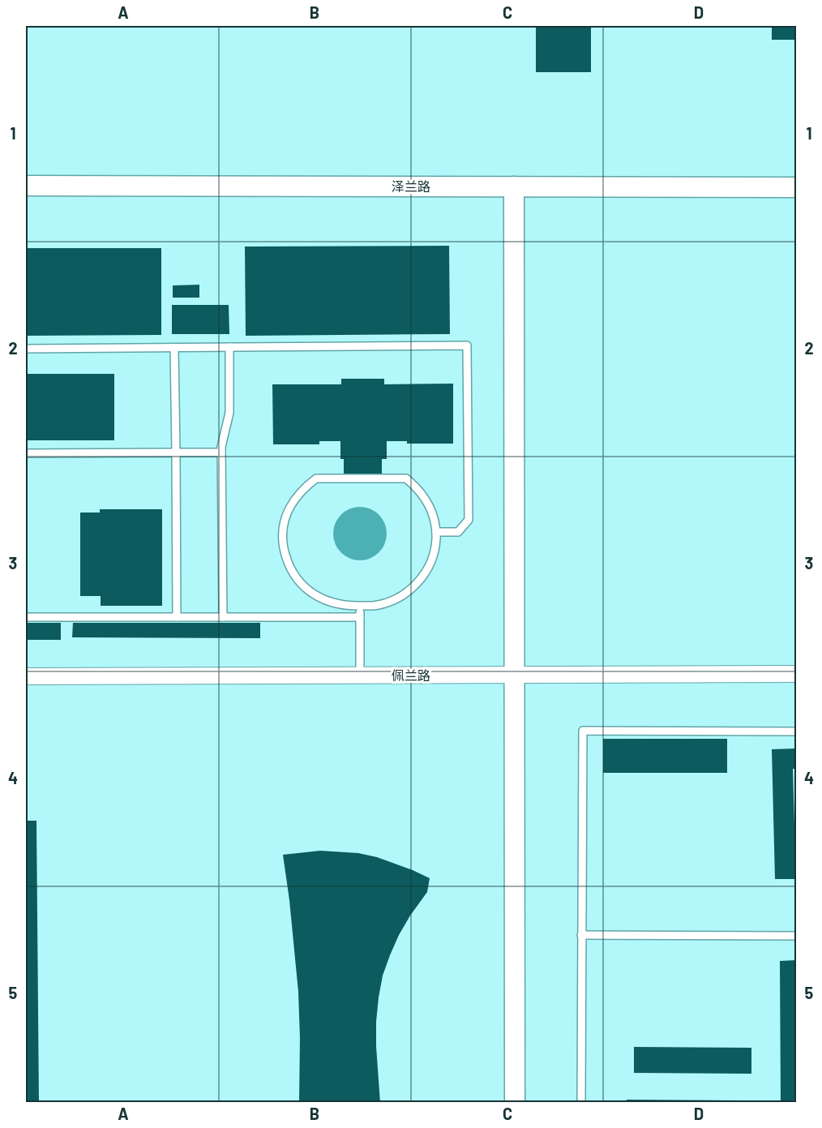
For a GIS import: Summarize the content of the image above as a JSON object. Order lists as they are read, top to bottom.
{
  "streets": {
    "street": ["泽兰路", "佩兰路"]
  },
  "grid": {
    "columns": [
      "A",
      "B",
      "C",
      "D"
    ],
    "rows": [
      "1",
      "2",
      "3",
      "4",
      "5"
    ]
  }
}
